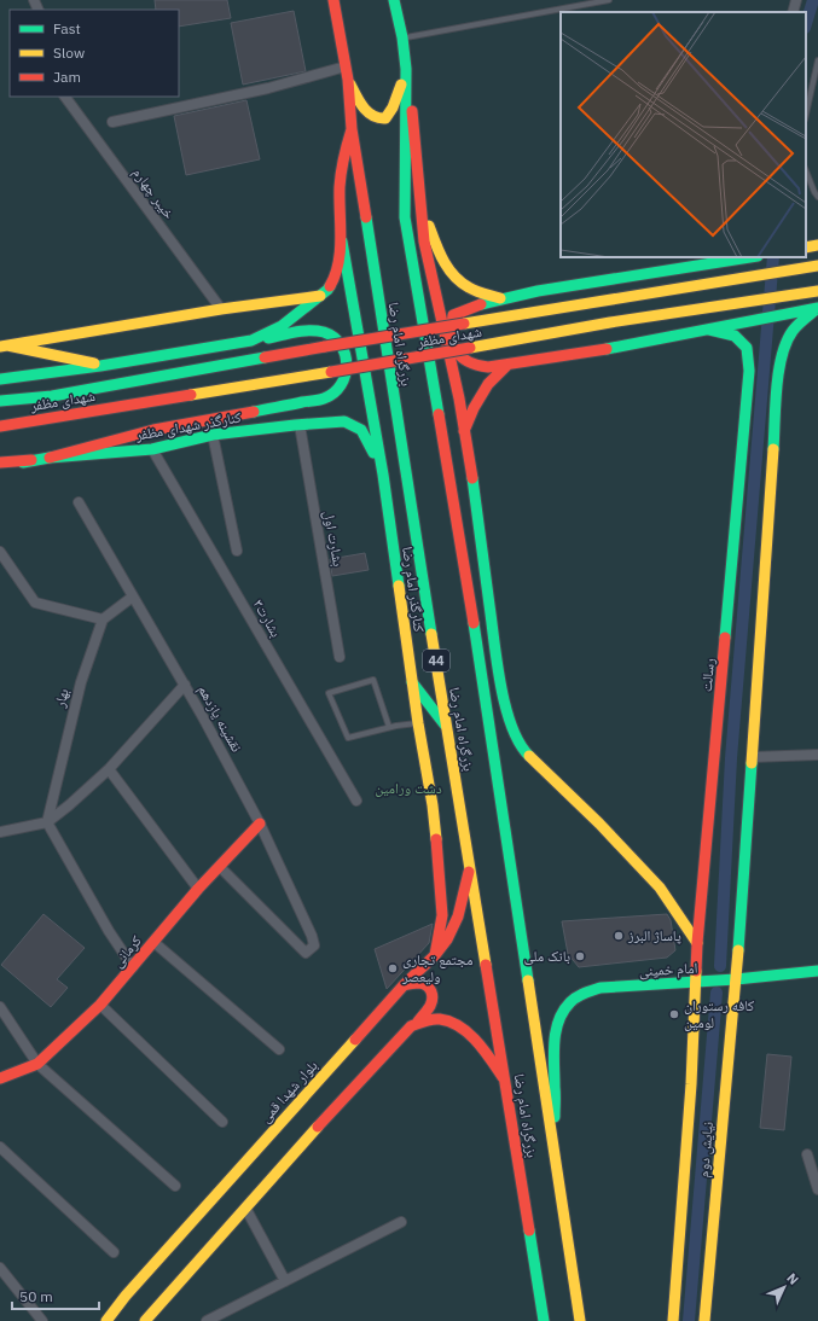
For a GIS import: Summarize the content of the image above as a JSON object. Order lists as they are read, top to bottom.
{
  "streets": {
    "main road": [
      "شهدای مظفر",
      "بزرگراه امام رضا",
      "کنارگذر شهدای مظفر",
      "کنارگذر امام رضا",
      "44",
      "رسالت",
      "کرمانی",
      "امام خمینی",
      "بلوار شهدا قمی",
      "نیایش دوم"
    ],
    "street": [
      "خیبر چهارم",
      "بشارت اول",
      "بشارت۳",
      "بهار",
      "نقشینه یازدهم"
    ]
  },
  "crossings": [
    ["بزرگراه امام رضا", "امام خمینی"],
    ["بزرگراه امام رضا", "بلوار شهدا قمی"],
    ["کنارگذر شهدای مظفر", "بشارت اول"],
    ["کنارگذر شهدای مظفر", "کنارگذر امام رضا"],
    ["کنارگذر شهدای مظفر", "بشارت۳"],
    ["کنارگذر امام رضا", "بلوار شهدا قمی"],
    ["رسالت", "امام خمینی"],
    ["رسالت", "نیایش دوم"],
    ["نقشینه یازدهم", "کرمانی"],
    ["امام خمینی", "نیایش دوم"]
  ],
  "parks": ["دشت ورامین"],
  "places": [
    "پاساژ البرز",
    "بانک ملی",
    "مجتمع تجاری ولیعصر",
    "کافه رستوران لومین"
  ],
  "legend": ["Fast", "Slow", "Jam"],
  "scale_bar": "50 m",
  "north": "top right"
}
